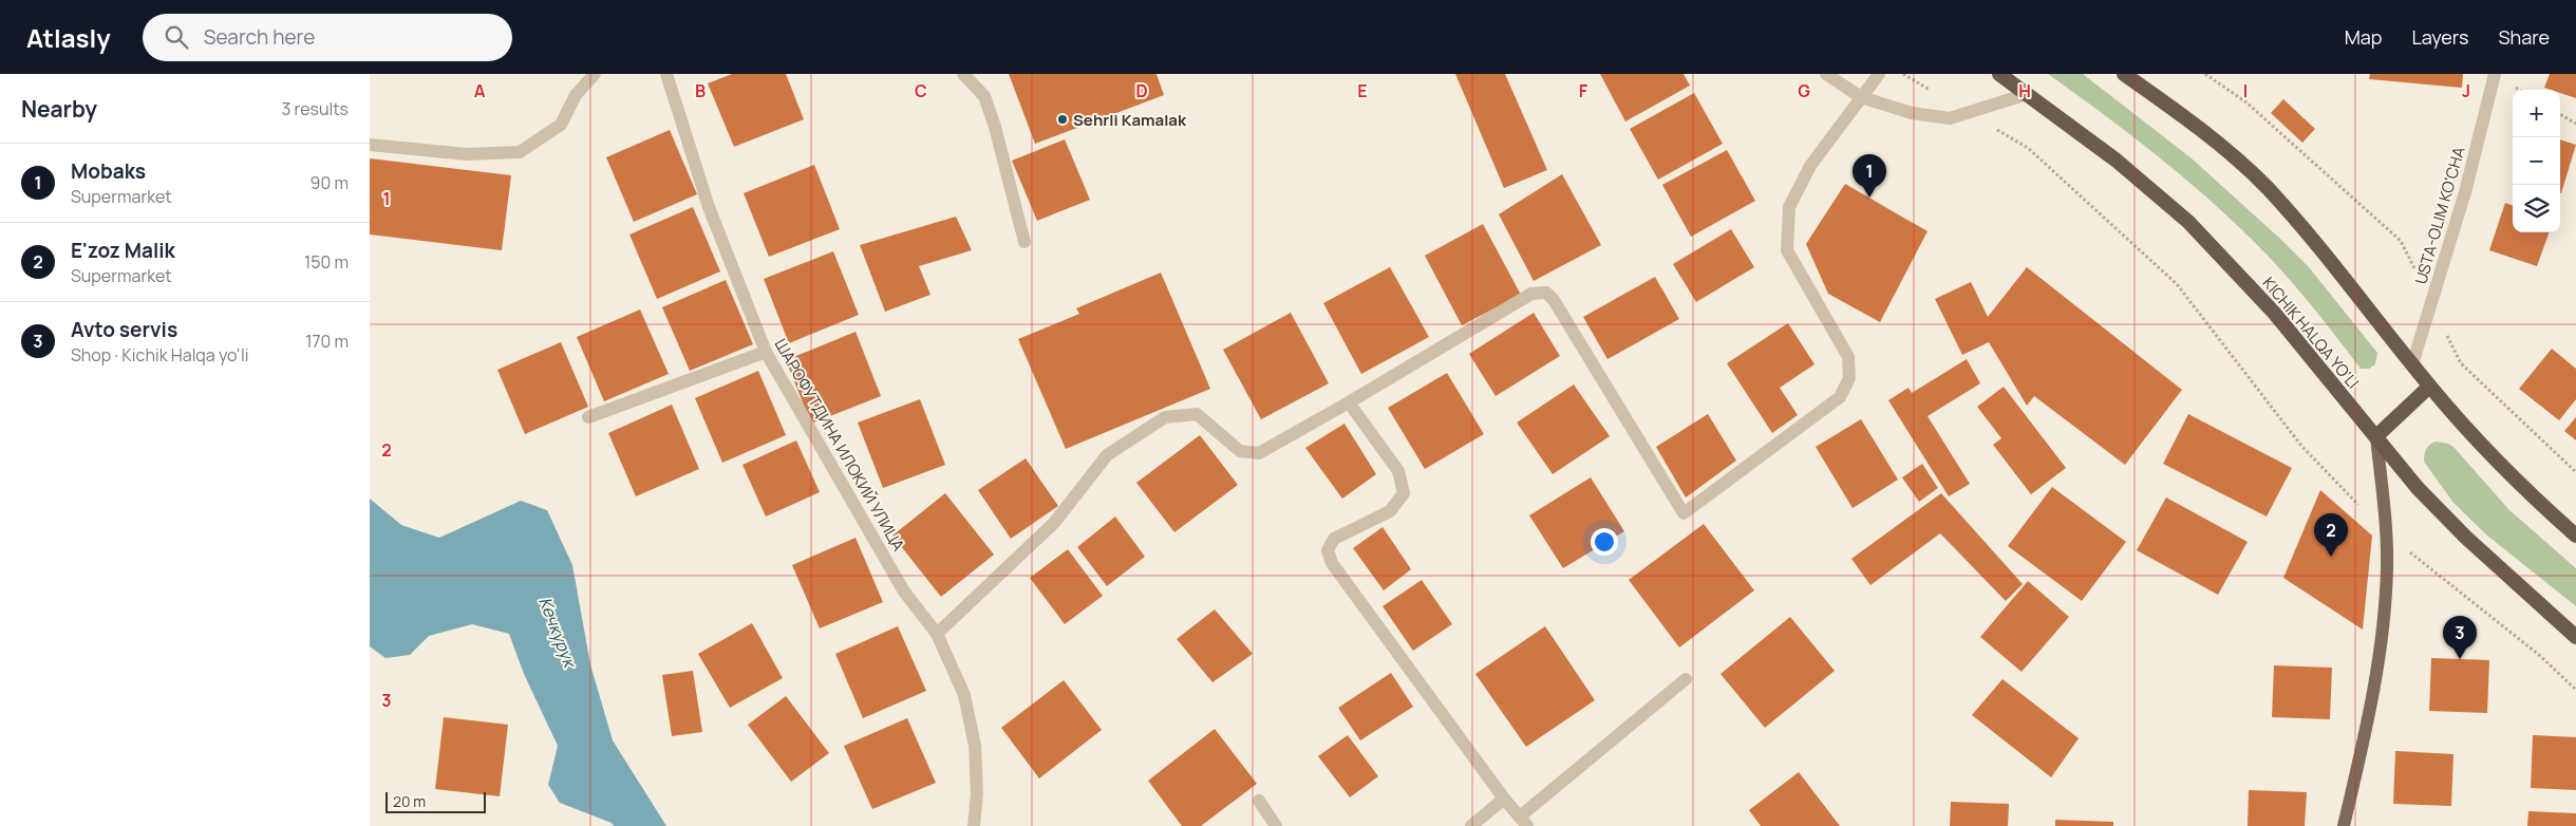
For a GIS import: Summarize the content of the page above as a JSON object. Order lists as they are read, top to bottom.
{
  "streets": {
    "highway": ["KICHIK HALQA YO'LI"],
    "street": ["USTA-OLIM KO'CHA", "ШАРОФУТДИНА ИЛОКИЙ УЛИЦА"]
  },
  "water": ["Кечкурук"],
  "places": ["Sehrli Kamalak"],
  "scale_bar": "20 m",
  "page": {
    "header": "Atlasly",
    "search": "Search here",
    "nav": ["Map", "Layers", "Share"],
    "heading": ["Nearby", "3 results"],
    "map_buttons": ["+", "−"],
    "list": [
      {
        "mark": "1",
        "name": "Mobaks",
        "note": "Supermarket",
        "value": "90 m"
      },
      {
        "mark": "2",
        "name": "E'zoz Malik",
        "note": "Supermarket",
        "value": "150 m"
      },
      {
        "mark": "3",
        "name": "Avto servis",
        "note": "Shop · Kichik Halqa yo'li",
        "value": "170 m"
      }
    ],
    "pins": ["1", "2", "3"],
    "scale": "20 m"
  },
  "grid": {
    "columns": [
      "A",
      "B",
      "C",
      "D",
      "E",
      "F",
      "G",
      "H",
      "I",
      "J"
    ],
    "rows": ["1", "2", "3"]
  }
}
